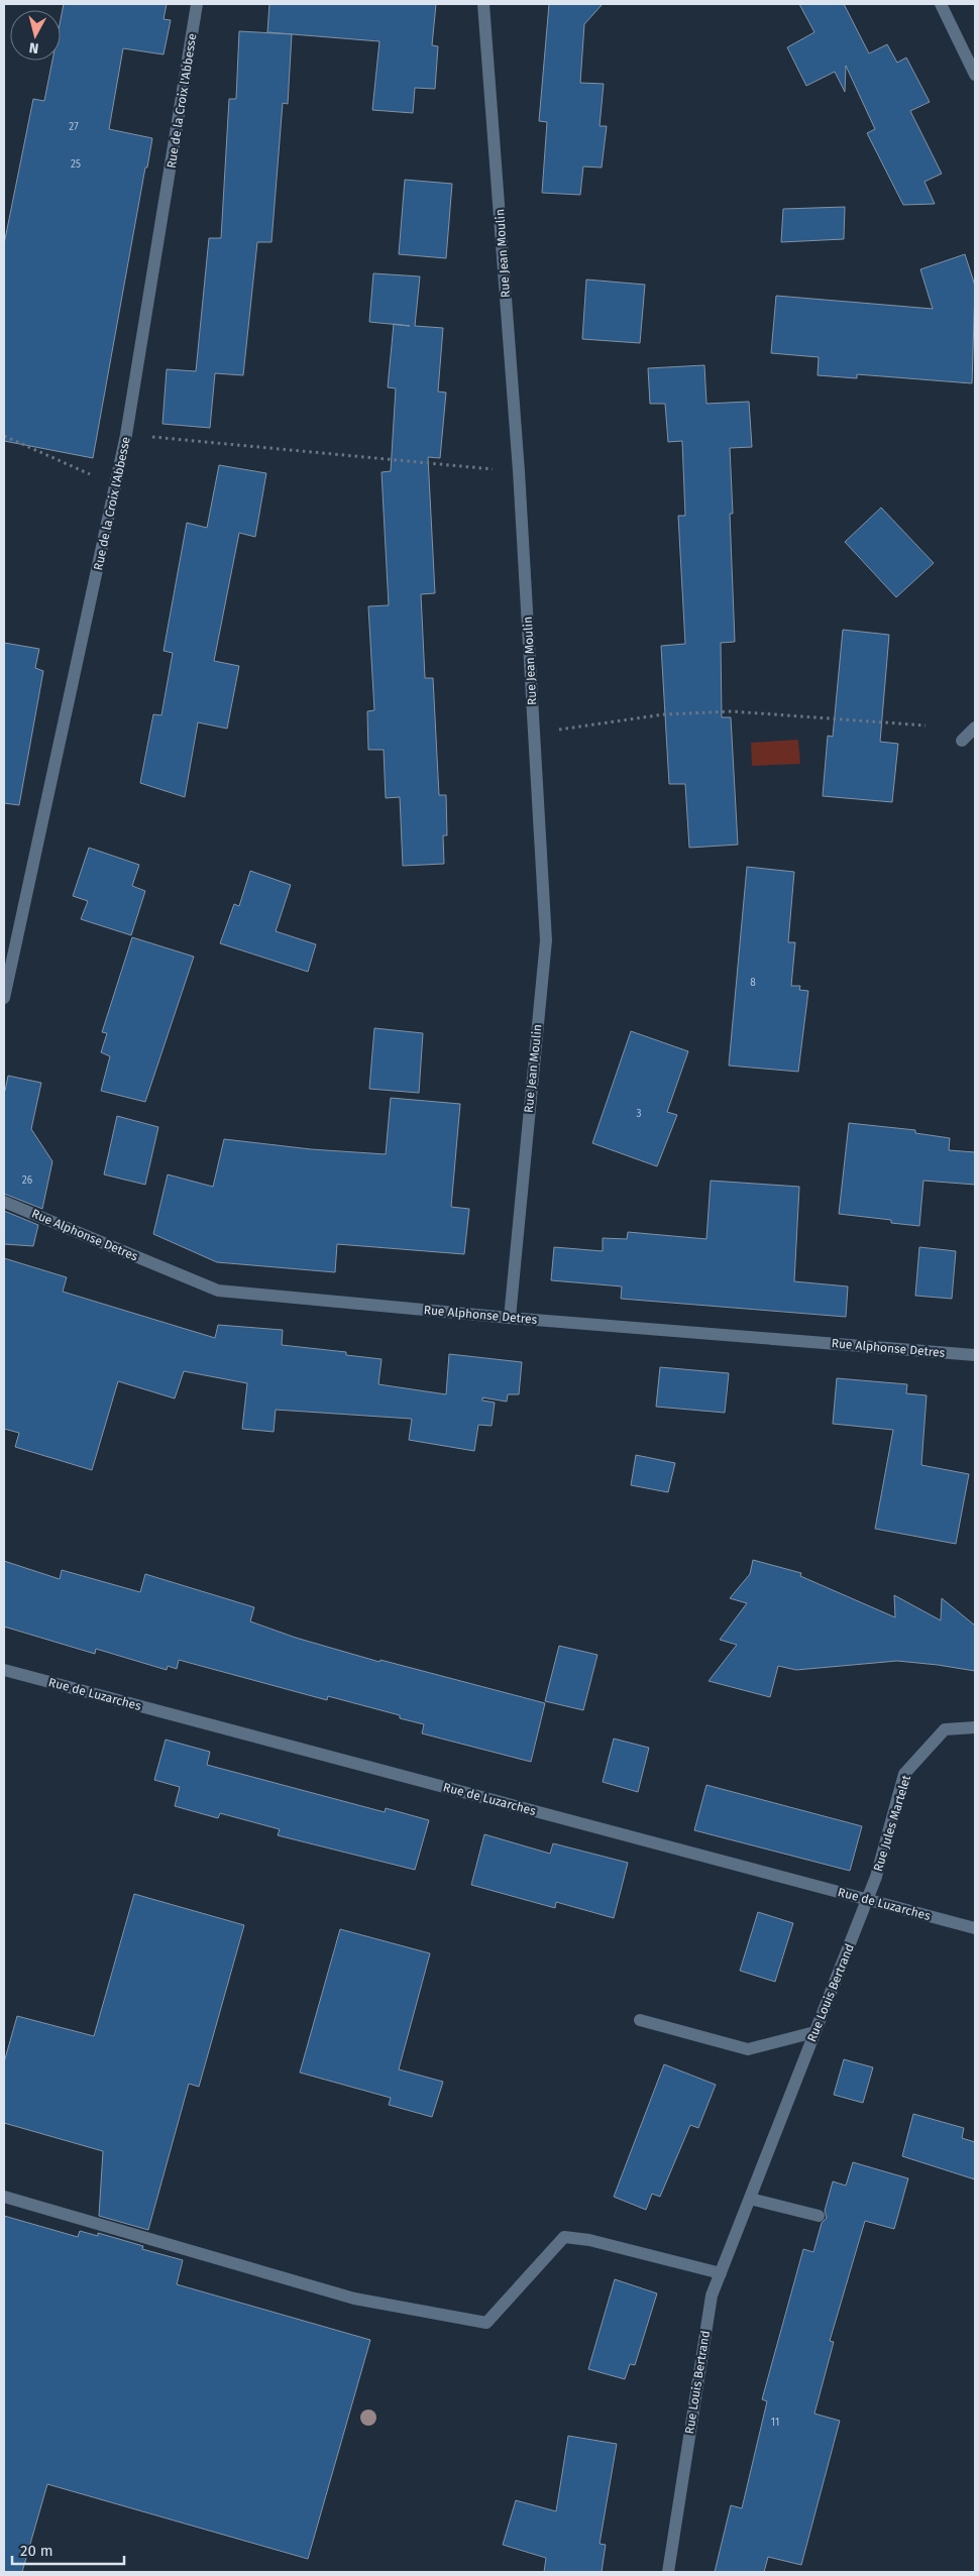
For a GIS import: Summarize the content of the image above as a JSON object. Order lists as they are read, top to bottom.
{
  "streets": {
    "street": [
      "Rue de la Croix l'Abbesse",
      "Rue Jean Moulin",
      "Rue Alphonse Detres",
      "Rue de Luzarches",
      "Rue Jules Martelet",
      "Rue Louis Bertrand"
    ]
  },
  "crossings": [
    ["Rue Jean Moulin", "Rue Alphonse Detres"],
    ["Rue de Luzarches", "Rue Jules Martelet"],
    ["Rue de Luzarches", "Rue Louis Bertrand"],
    ["Rue Jules Martelet", "Rue Louis Bertrand"]
  ],
  "house_numbers": [
    "27",
    "25",
    "8",
    "3",
    "26",
    "11"
  ],
  "scale_bar": "20 m",
  "north": "bottom"
}
